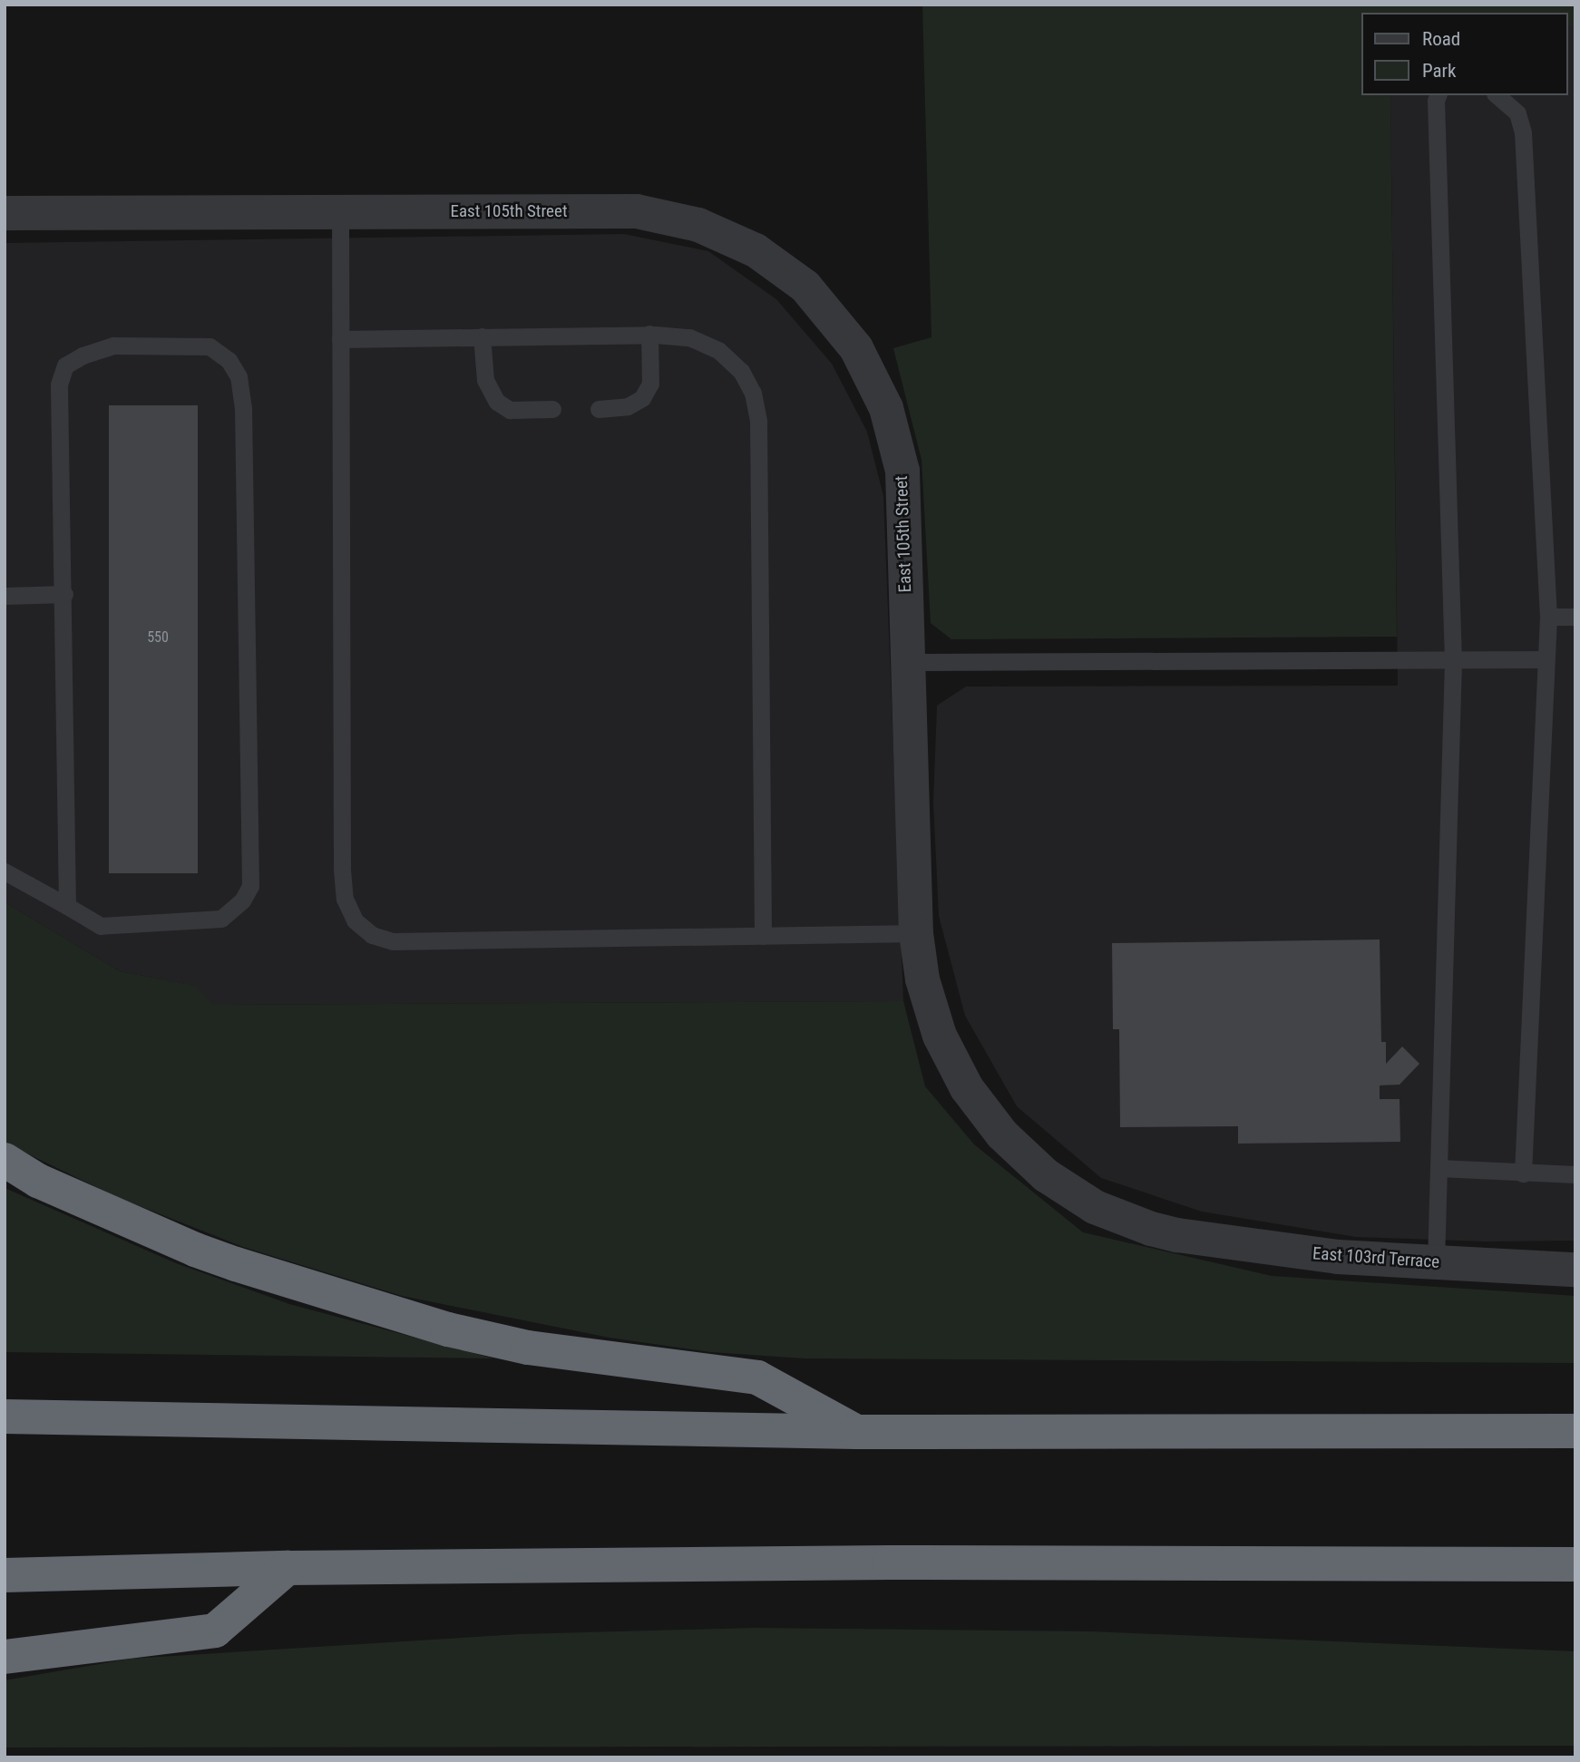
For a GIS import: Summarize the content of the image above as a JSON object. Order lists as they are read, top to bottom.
{
  "streets": {
    "street": ["East 105th Street", "East 103rd Terrace"]
  },
  "crossings": [
    ["East 105th Street", "East 103rd Terrace"]
  ],
  "house_numbers": ["550"],
  "legend": ["Road", "Park"]
}
